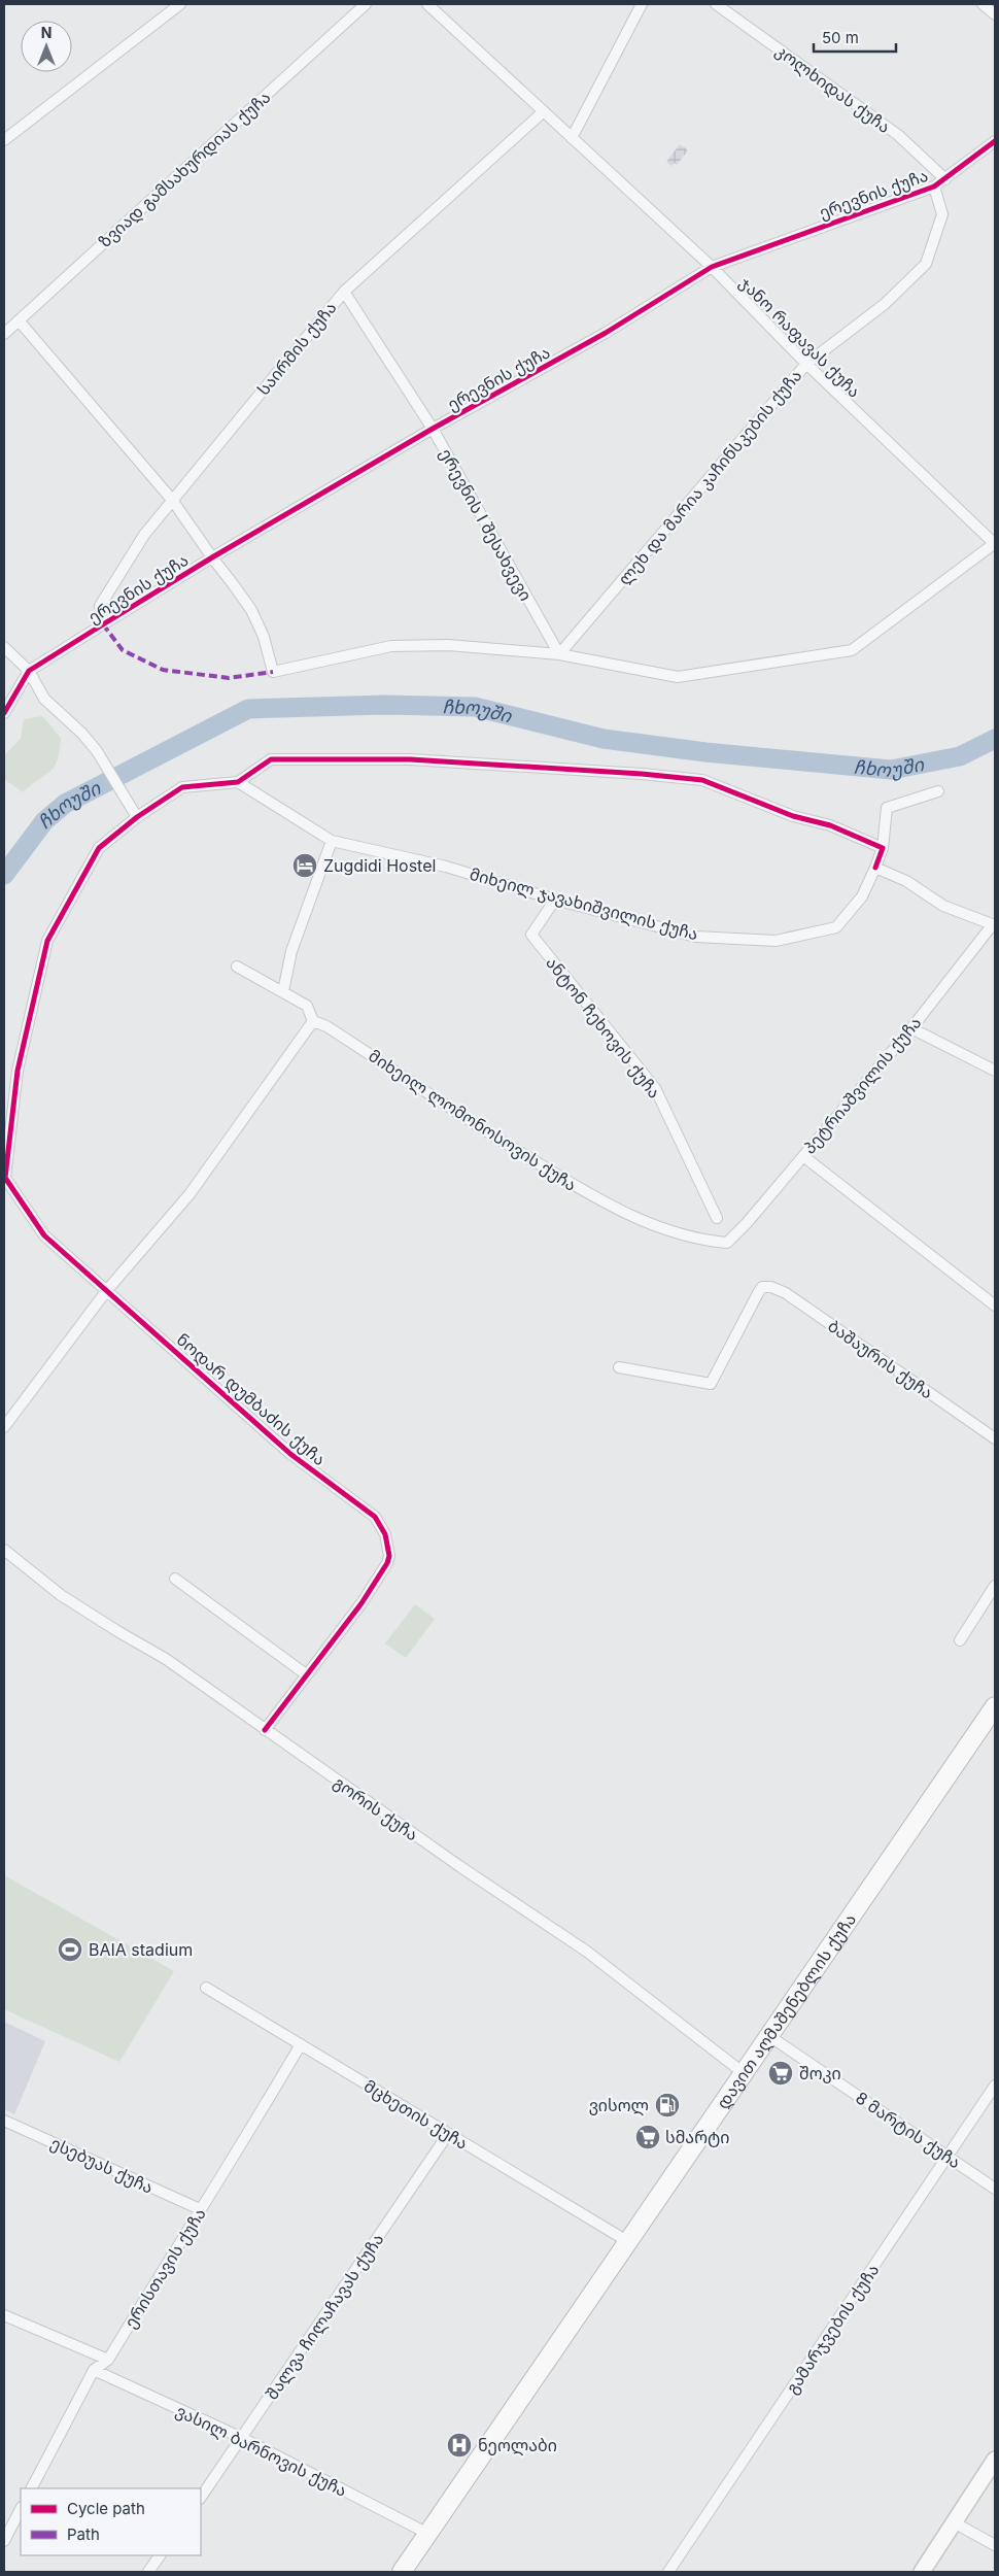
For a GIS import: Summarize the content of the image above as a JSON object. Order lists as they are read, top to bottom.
{
  "streets": {
    "highway": ["დავით აღმაშენებლის ქუჩა"],
    "street": [
      "კოლხიდას ქუჩა",
      "ზვიად გამსახურდიას ქუჩა",
      "ერევნის ქუჩა",
      "ჯანო რაფავას ქუჩა",
      "საირმის ქუჩა",
      "ლეხ და მარია კაჩინსკების ქუჩა",
      "ერევნის I შესახვევი",
      "მიხეილ ჯავახიშვილის ქუჩა",
      "ანტონ ჩეხოვის ქუჩა",
      "პეტრიაშვილის ქუჩა",
      "მიხეილ ლომონოსოვის ქუჩა",
      "ბაშაურის ქუჩა",
      "ნოდარ დუმბაძის ქუჩა",
      "გორის ქუჩა",
      "მცხეთის ქუჩა",
      "8 მარტის ქუჩა",
      "ესებუას ქუჩა",
      "ერისთავის ქუჩა",
      "შალვა ჩილაჩავას ქუჩა",
      "გამარჯვების ქუჩა",
      "ვასილ ბარნოვის ქუჩა"
    ]
  },
  "crossings": [
    ["კოლხიდას ქუჩა", "ერევნის ქუჩა"],
    ["ერევნის ქუჩა", "ჯანო რაფავას ქუჩა"],
    ["ერევნის ქუჩა", "საირმის ქუჩა"],
    ["ერევნის ქუჩა", "ლეხ და მარია კაჩინსკების ქუჩა"],
    ["ერევნის ქუჩა", "ერევნის I შესახვევი"],
    ["ჯანო რაფავას ქუჩა", "საირმის ქუჩა"],
    ["ჯანო რაფავას ქუჩა", "ლეხ და მარია კაჩინსკების ქუჩა"],
    ["საირმის ქუჩა", "ერევნის I შესახვევი"],
    ["ლეხ და მარია კაჩინსკების ქუჩა", "ერევნის I შესახვევი"],
    ["მიხეილ ჯავახიშვილის ქუჩა", "ანტონ ჩეხოვის ქუჩა"],
    ["მიხეილ ჯავახიშვილის ქუჩა", "ნოდარ დუმბაძის ქუჩა"],
    ["პეტრიაშვილის ქუჩა", "მიხეილ ლომონოსოვის ქუჩა"],
    ["ნოდარ დუმბაძის ქუჩა", "გორის ქუჩა"],
    ["გორის ქუჩა", "დავით აღმაშენებლის ქუჩა"],
    ["დავით აღმაშენებლის ქუჩა", "მცხეთის ქუჩა"],
    ["დავით აღმაშენებლის ქუჩა", "8 მარტის ქუჩა"],
    ["დავით აღმაშენებლის ქუჩა", "ვასილ ბარნოვის ქუჩა"],
    ["მცხეთის ქუჩა", "ერისთავის ქუჩა"],
    ["მცხეთის ქუჩა", "შალვა ჩილაჩავას ქუჩა"],
    ["8 მარტის ქუჩა", "გამარჯვების ქუჩა"],
    ["ესებუას ქუჩა", "ერისთავის ქუჩა"],
    ["ერისთავის ქუჩა", "ვასილ ბარნოვის ქუჩა"],
    ["შალვა ჩილაჩავას ქუჩა", "ვასილ ბარნოვის ქუჩა"]
  ],
  "water": ["ჩხოუში"],
  "places": {
    "hotel": ["Zugdidi Hostel"],
    "sports": ["BAIA stadium"],
    "supermarket": ["შოკი", "სმარტი"],
    "fuel station": ["ვისოლ"],
    "hospital": ["ნეოლაბი"]
  },
  "legend": ["Cycle path", "Path"],
  "scale_bar": "50 m",
  "north": "top"
}
